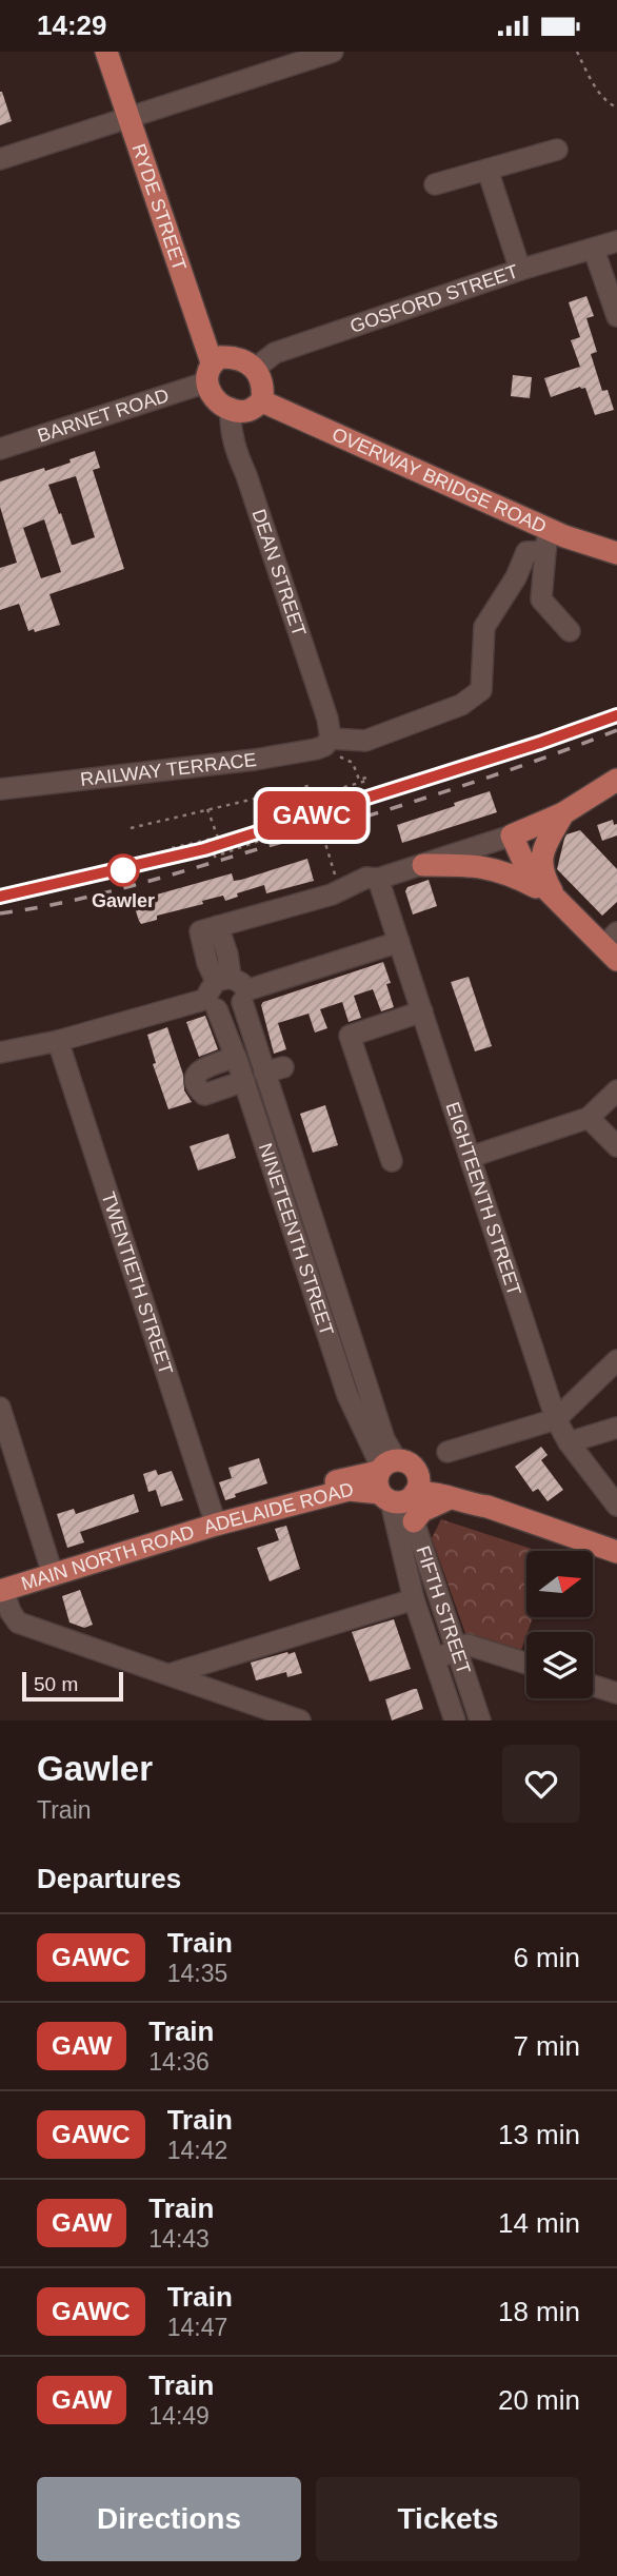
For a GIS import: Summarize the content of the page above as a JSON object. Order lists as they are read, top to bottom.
{
  "streets": {
    "main road": [
      "RYDE STREET",
      "OVERWAY BRIDGE ROAD",
      "ADELAIDE ROAD",
      "MAIN NORTH ROAD"
    ],
    "street": [
      "GOSFORD STREET",
      "BARNET ROAD",
      "DEAN STREET",
      "RAILWAY TERRACE",
      "EIGHTEENTH STREET",
      "NINETEENTH STREET",
      "TWENTIETH STREET",
      "FIFTH STREET"
    ]
  },
  "crossings": [
    ["RYDE STREET", "GOSFORD STREET"],
    ["RYDE STREET", "BARNET ROAD"],
    ["RYDE STREET", "OVERWAY BRIDGE ROAD"],
    ["RYDE STREET", "DEAN STREET"],
    ["GOSFORD STREET", "BARNET ROAD"],
    ["GOSFORD STREET", "OVERWAY BRIDGE ROAD"],
    ["GOSFORD STREET", "DEAN STREET"],
    ["BARNET ROAD", "OVERWAY BRIDGE ROAD"],
    ["BARNET ROAD", "DEAN STREET"],
    ["OVERWAY BRIDGE ROAD", "DEAN STREET"],
    ["OVERWAY BRIDGE ROAD", "RAILWAY TERRACE"],
    ["DEAN STREET", "RAILWAY TERRACE"],
    ["NINETEENTH STREET", "ADELAIDE ROAD"],
    ["NINETEENTH STREET", "FIFTH STREET"],
    ["TWENTIETH STREET", "ADELAIDE ROAD"],
    ["TWENTIETH STREET", "MAIN NORTH ROAD"],
    ["ADELAIDE ROAD", "MAIN NORTH ROAD"],
    ["ADELAIDE ROAD", "FIFTH STREET"]
  ],
  "places": ["Gawler"],
  "scale_bar": "50 m",
  "north": "right",
  "page": {
    "status": "14:29",
    "on_map": "GAWC",
    "scale": "50 m",
    "heading": [
      ["Gawler", "Train"],
      "Departures"
    ],
    "list": [
      {
        "mark": "GAWC",
        "name": "Train",
        "note": "14:35",
        "value": "6 min"
      },
      {
        "mark": "GAW",
        "name": "Train",
        "note": "14:36",
        "value": "7 min"
      },
      {
        "mark": "GAWC",
        "name": "Train",
        "note": "14:42",
        "value": "13 min"
      },
      {
        "mark": "GAW",
        "name": "Train",
        "note": "14:43",
        "value": "14 min"
      },
      {
        "mark": "GAWC",
        "name": "Train",
        "note": "14:47",
        "value": "18 min"
      },
      {
        "mark": "GAW",
        "name": "Train",
        "note": "14:49",
        "value": "20 min"
      }
    ],
    "buttons": ["Directions", "Tickets"]
  }
}
